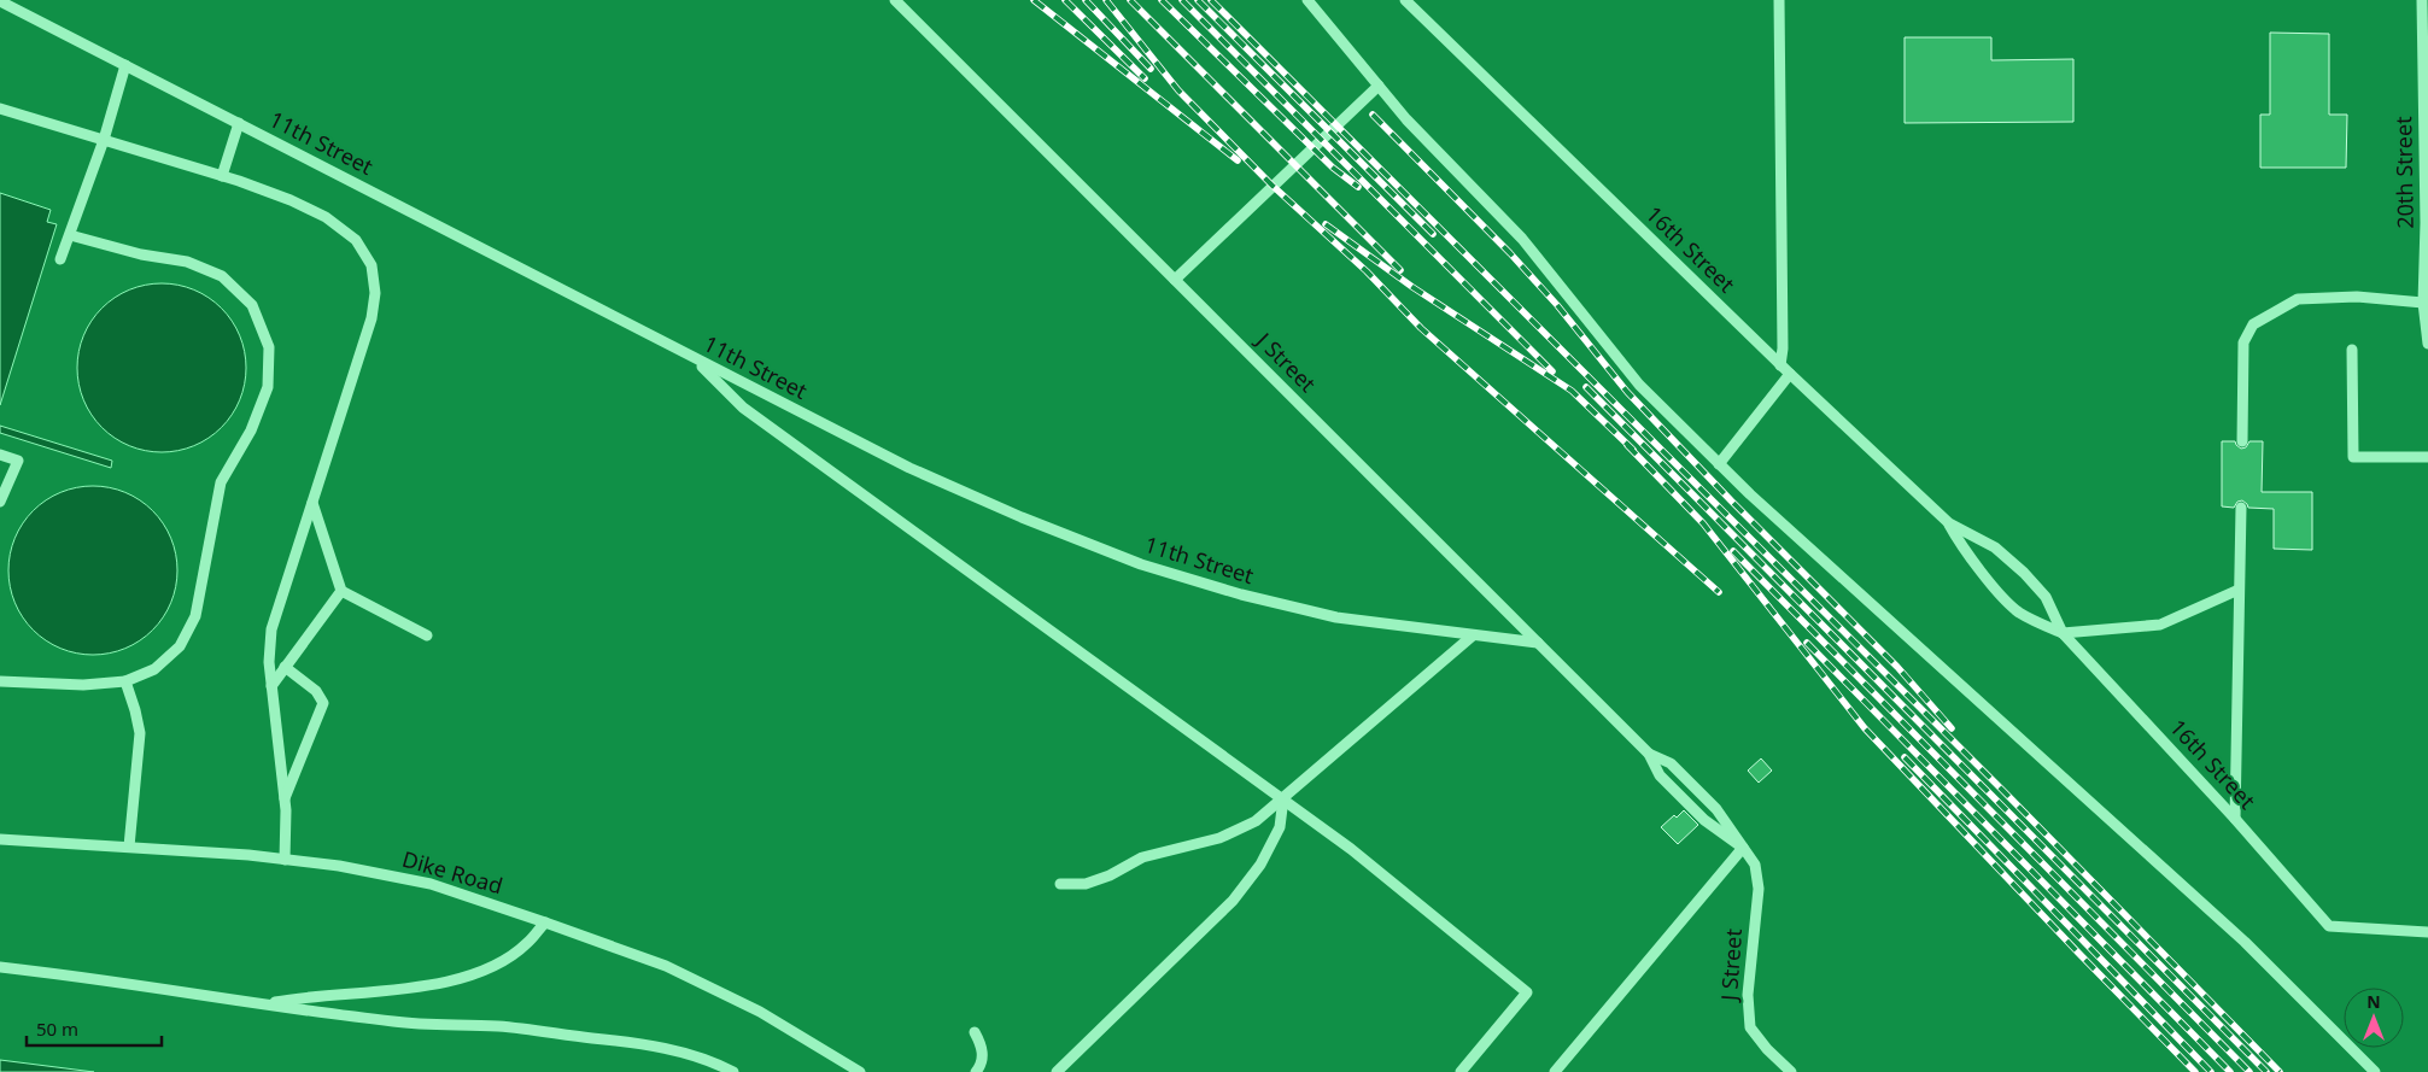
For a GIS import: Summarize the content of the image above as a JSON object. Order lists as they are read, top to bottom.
{
  "streets": {
    "lane": [
      "11th Street",
      "20th Street",
      "16th Street",
      "J Street",
      "Dike Road"
    ]
  },
  "crossings": [
    ["11th Street", "J Street"]
  ],
  "scale_bar": "50 m",
  "north": "top"
}
